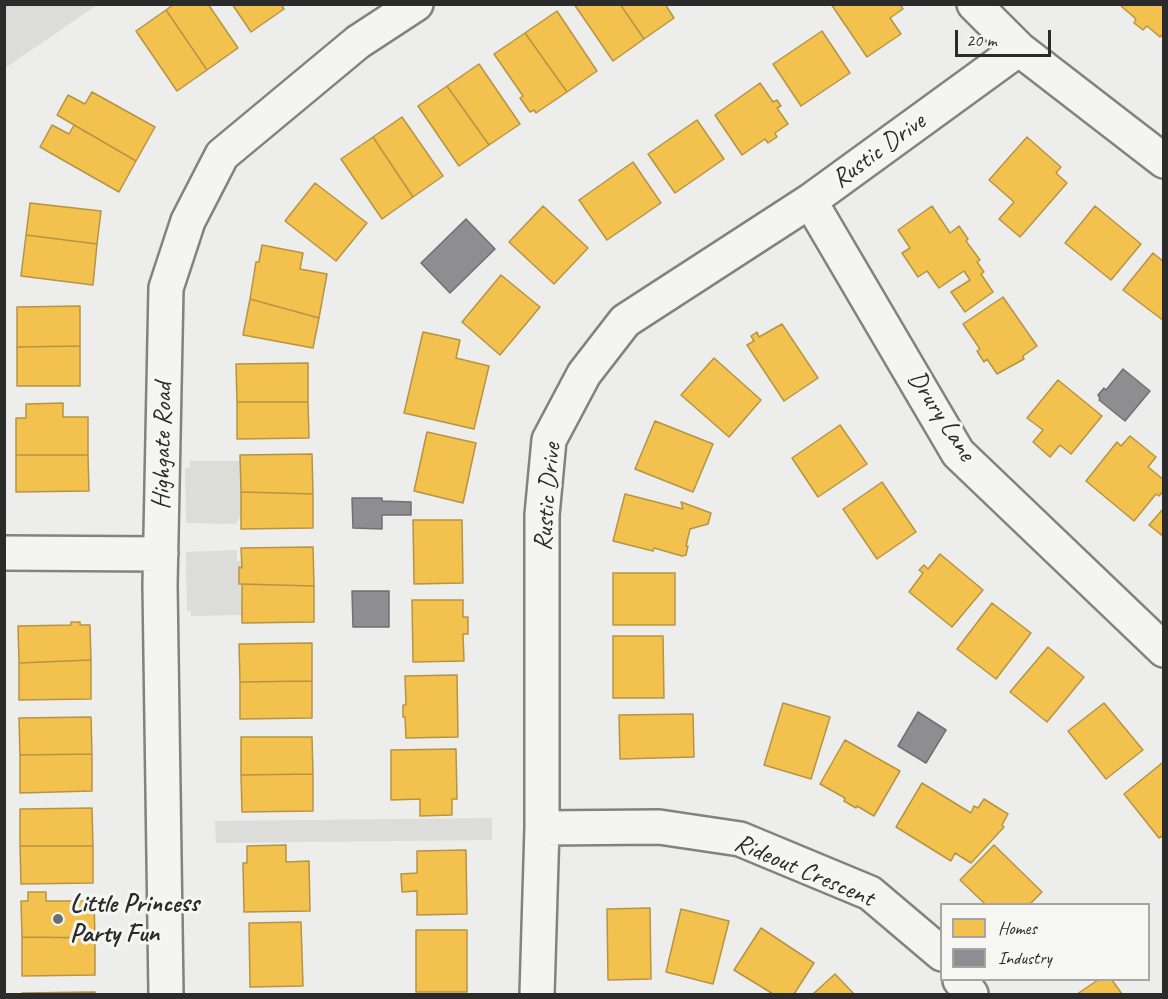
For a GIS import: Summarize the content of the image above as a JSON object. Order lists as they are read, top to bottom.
{
  "streets": {
    "street": [
      "Rustic Drive",
      "Drury Lane",
      "Highgate Road",
      "Rideout Crescent"
    ]
  },
  "crossings": [
    ["Rustic Drive", "Drury Lane"],
    ["Rustic Drive", "Rideout Crescent"]
  ],
  "places": ["Little Princess Party Fun"],
  "legend": ["Homes", "Industry"],
  "scale_bar": "20 m"
}
